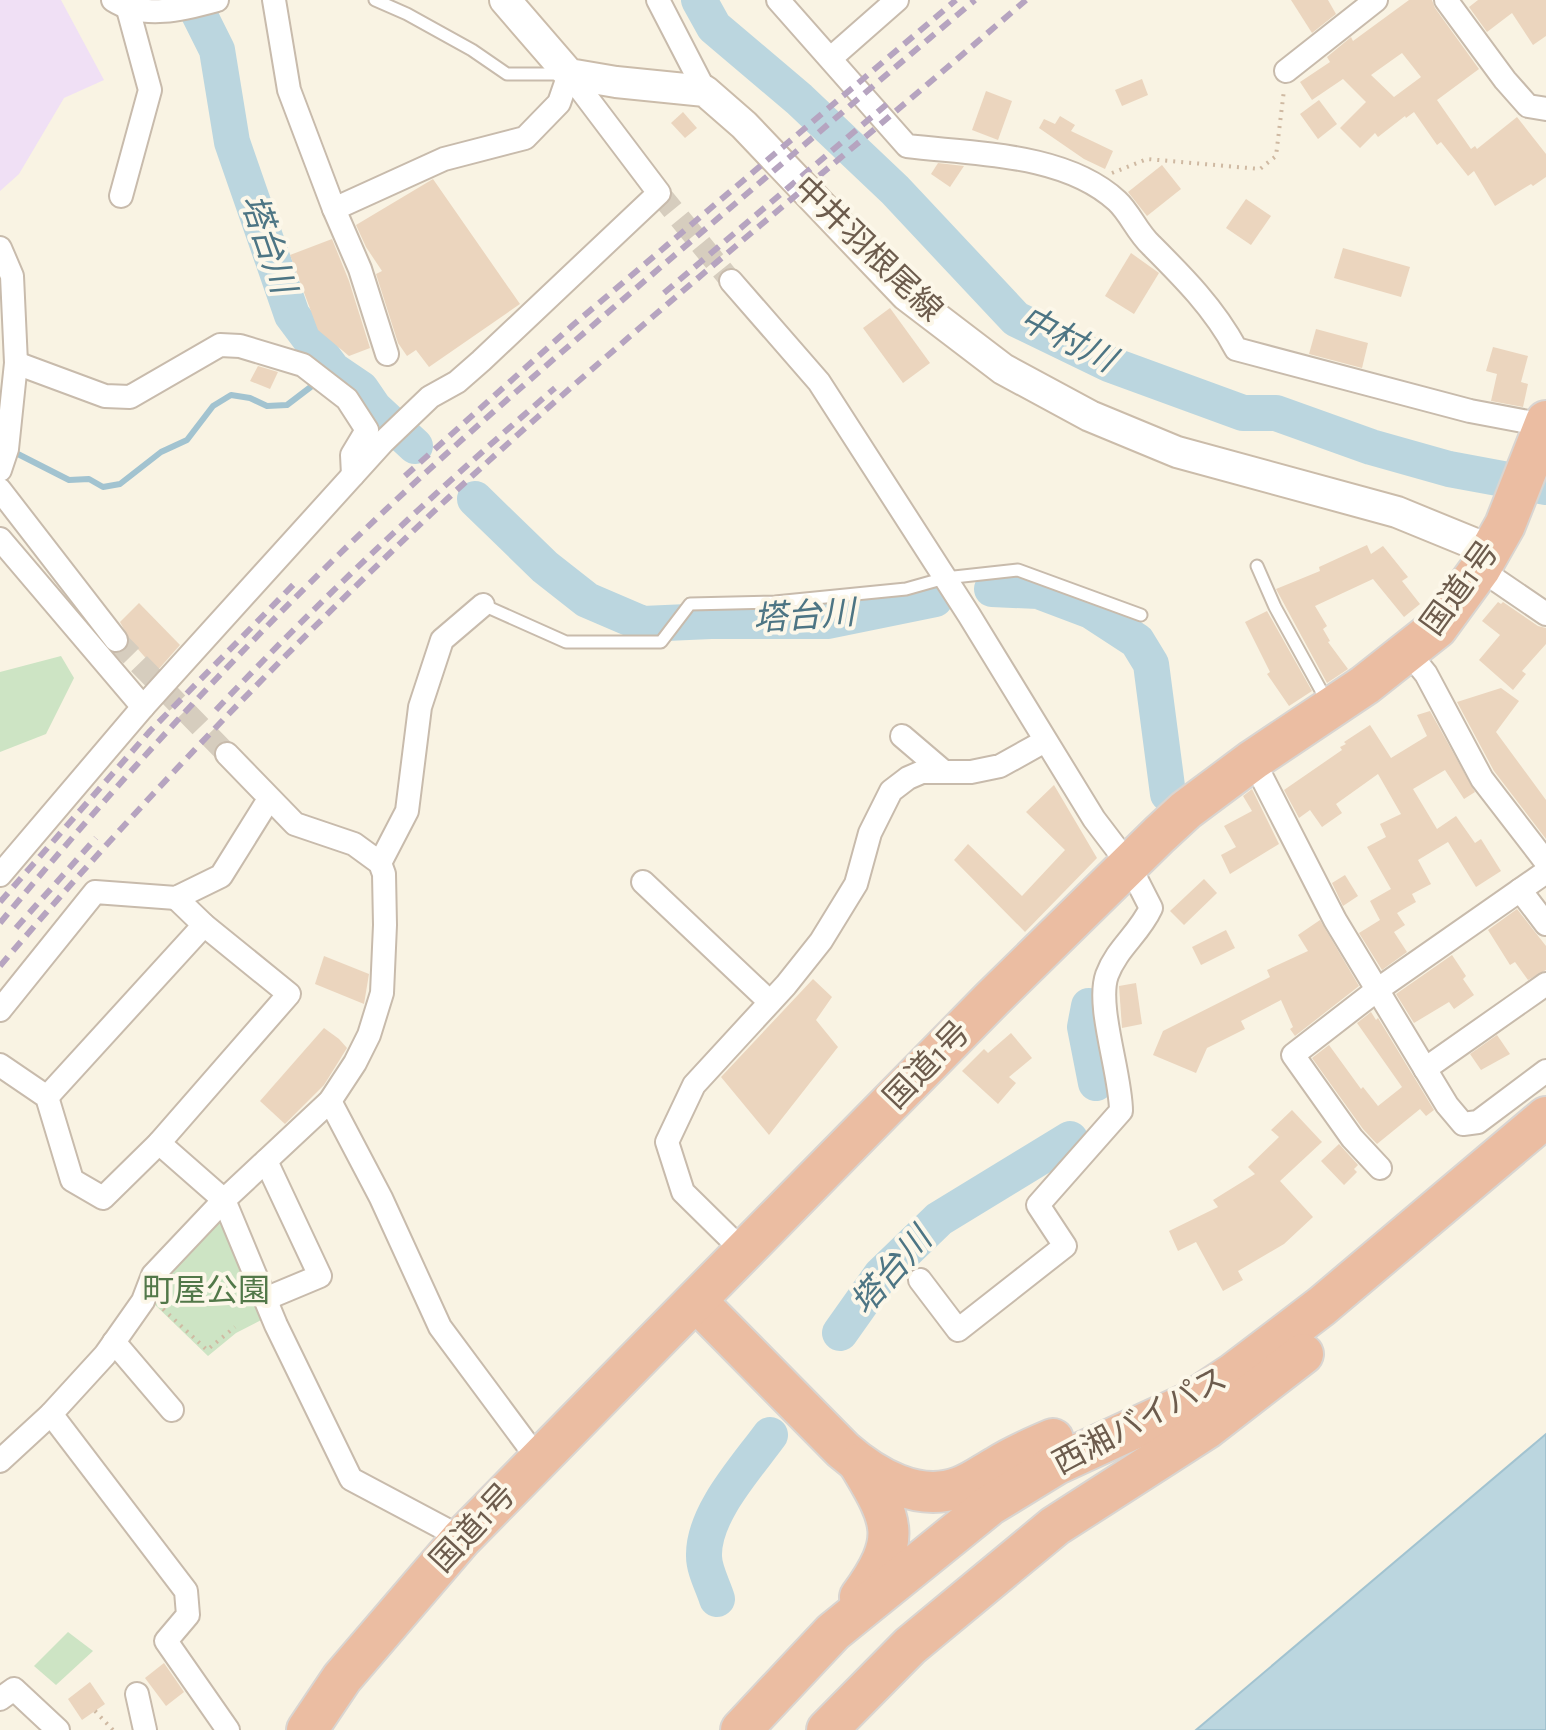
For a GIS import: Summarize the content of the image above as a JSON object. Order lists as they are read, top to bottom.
{
  "streets": {
    "highway": ["国道1号", "西湘バイパス"],
    "main road": ["中井羽根尾線"]
  },
  "crossings": [
    ["中井羽根尾線", "国道1号"]
  ],
  "water": ["塔台川", "中村川"],
  "parks": ["町屋公園"]
}
